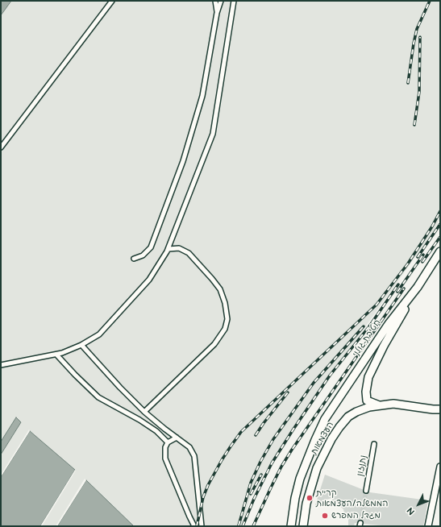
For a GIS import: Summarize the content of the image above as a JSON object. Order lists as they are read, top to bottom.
{
  "streets": {
    "highway": ["חטיבת גולני", "העצמאות"],
    "street": ["נתנזון"]
  },
  "crossings": [
    ["חטיבת גולני", "העצמאות"]
  ],
  "places": ["קריית הממשלה/העצמאות", "מגדל המפרש"],
  "north": "bottom left"
}
